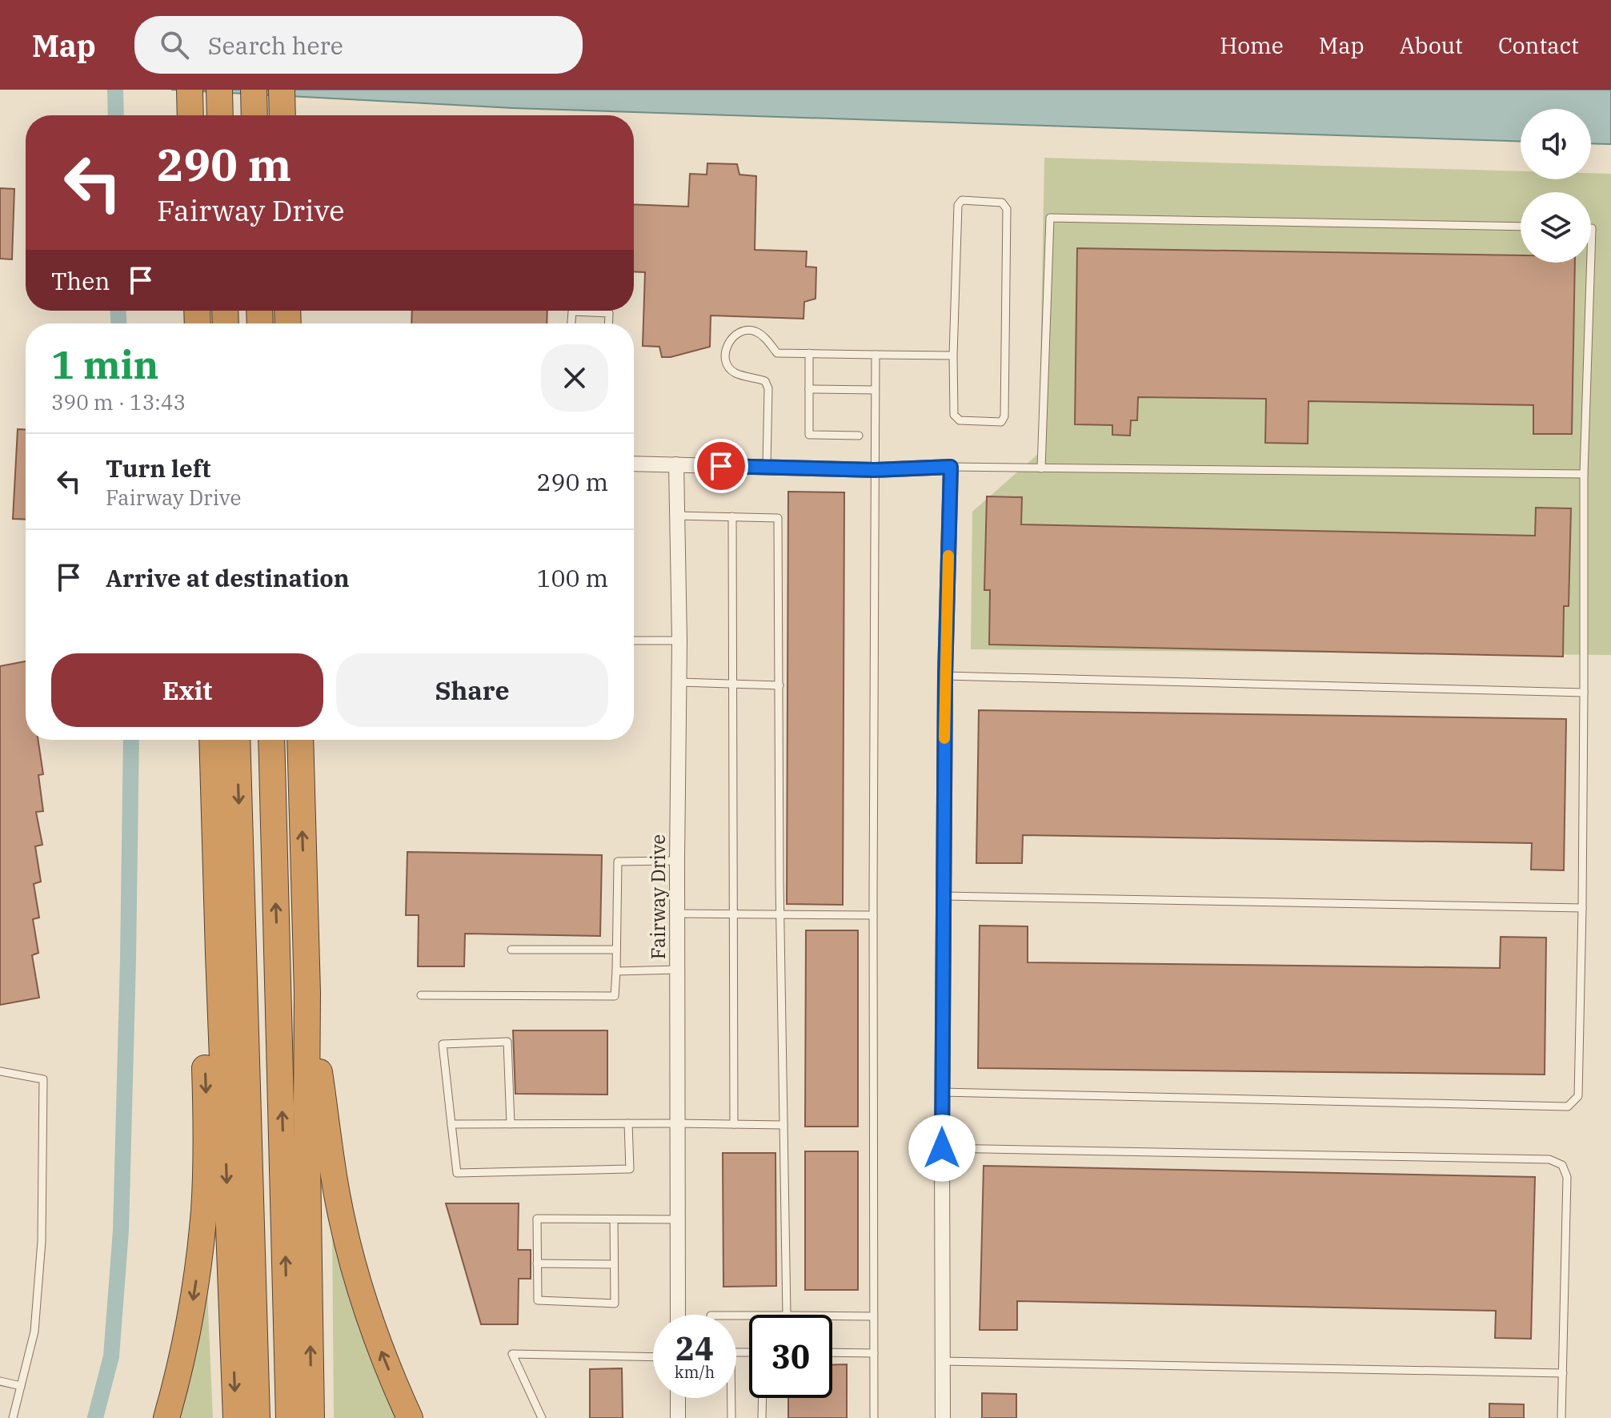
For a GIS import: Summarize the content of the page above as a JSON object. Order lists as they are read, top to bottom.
{
  "streets": {
    "street": ["Fairway Drive"]
  },
  "page": {
    "header": "Map",
    "search": "Search here",
    "nav": [
      "Home",
      "Map",
      "About",
      "Contact"
    ],
    "turn": ["290 m", "Fairway Drive"],
    "then": "Then",
    "heading": ["1 min", "390 m · 13:43"],
    "list": [
      {
        "name": "Turn left",
        "note": "Fairway Drive",
        "value": "290 m"
      },
      {
        "name": "Arrive at destination",
        "value": "100 m"
      }
    ],
    "buttons": ["Exit", "Share"],
    "speed": "24 km/h",
    "limit": "30"
  }
}
